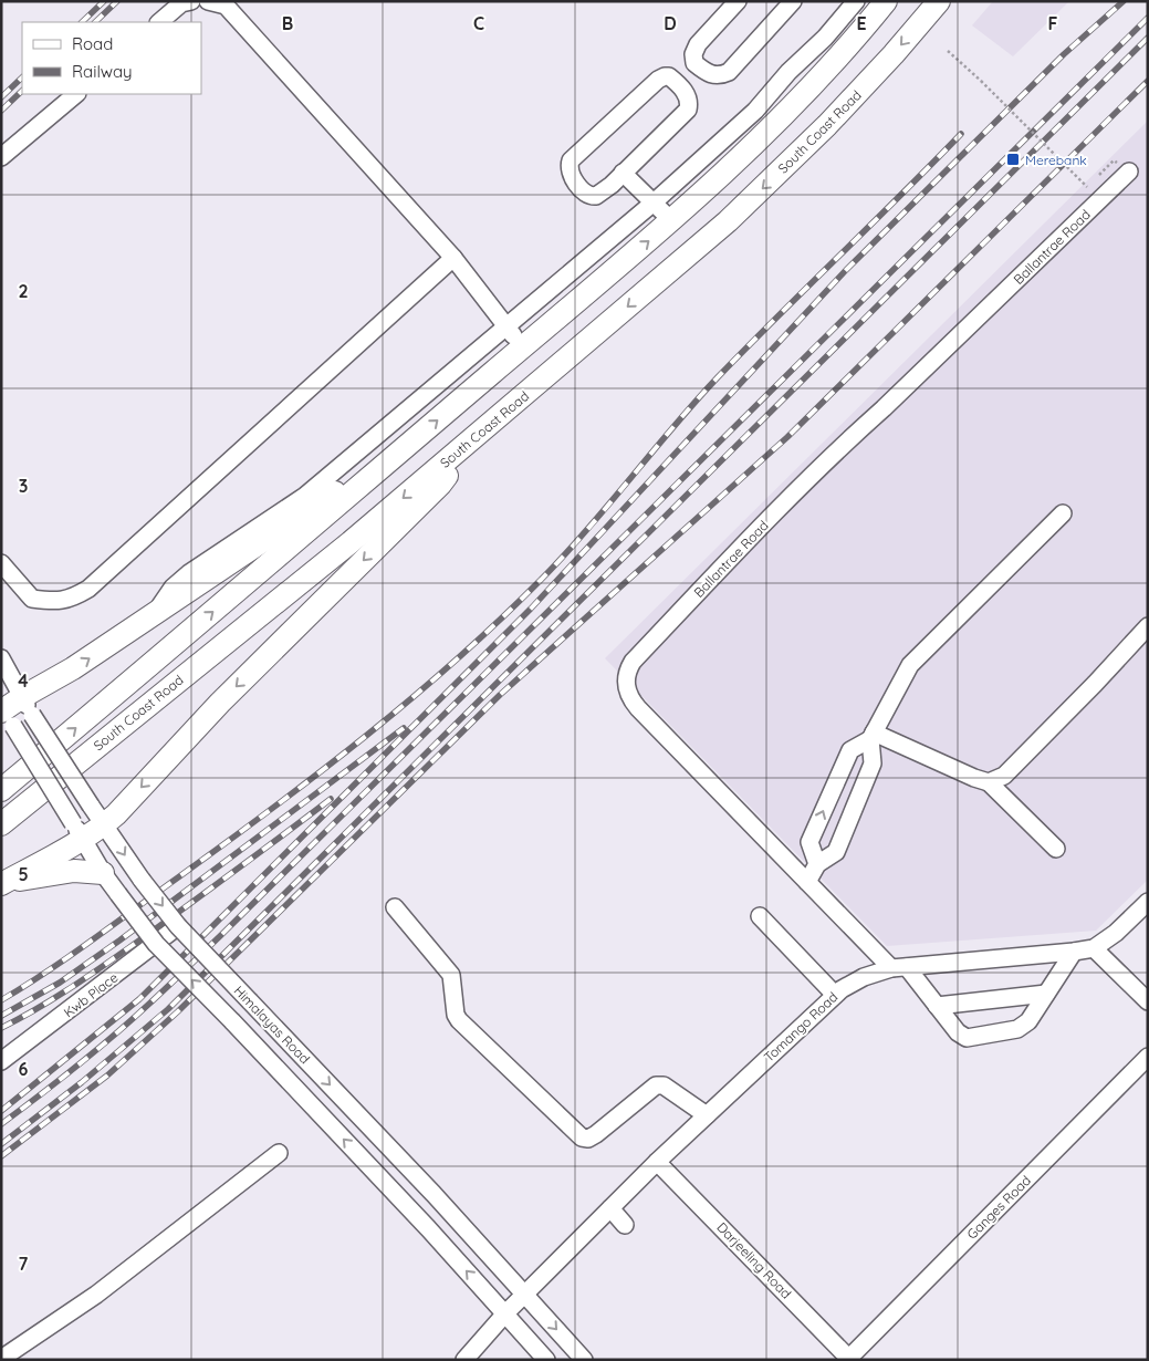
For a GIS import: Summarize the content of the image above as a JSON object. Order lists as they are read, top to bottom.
{
  "streets": {
    "main road": ["South Coast Road"],
    "street": [
      "Ballantrae Road",
      "Kwb Place",
      "Himalayas Road",
      "Tomango Road",
      "Ganges Road",
      "Darjeeling Road"
    ]
  },
  "crossings": [
    ["Ballantrae Road", "Tomango Road"],
    ["Kwb Place", "Himalayas Road"],
    ["Himalayas Road", "Tomango Road"],
    ["Tomango Road", "Darjeeling Road"],
    ["Ganges Road", "Darjeeling Road"]
  ],
  "places": {
    "transit": ["Merebank"]
  },
  "legend": ["Road", "Railway"],
  "grid": {
    "columns": [
      "B",
      "C",
      "D",
      "E",
      "F"
    ],
    "rows": [
      "2",
      "3",
      "4",
      "5",
      "6",
      "7"
    ]
  }
}
